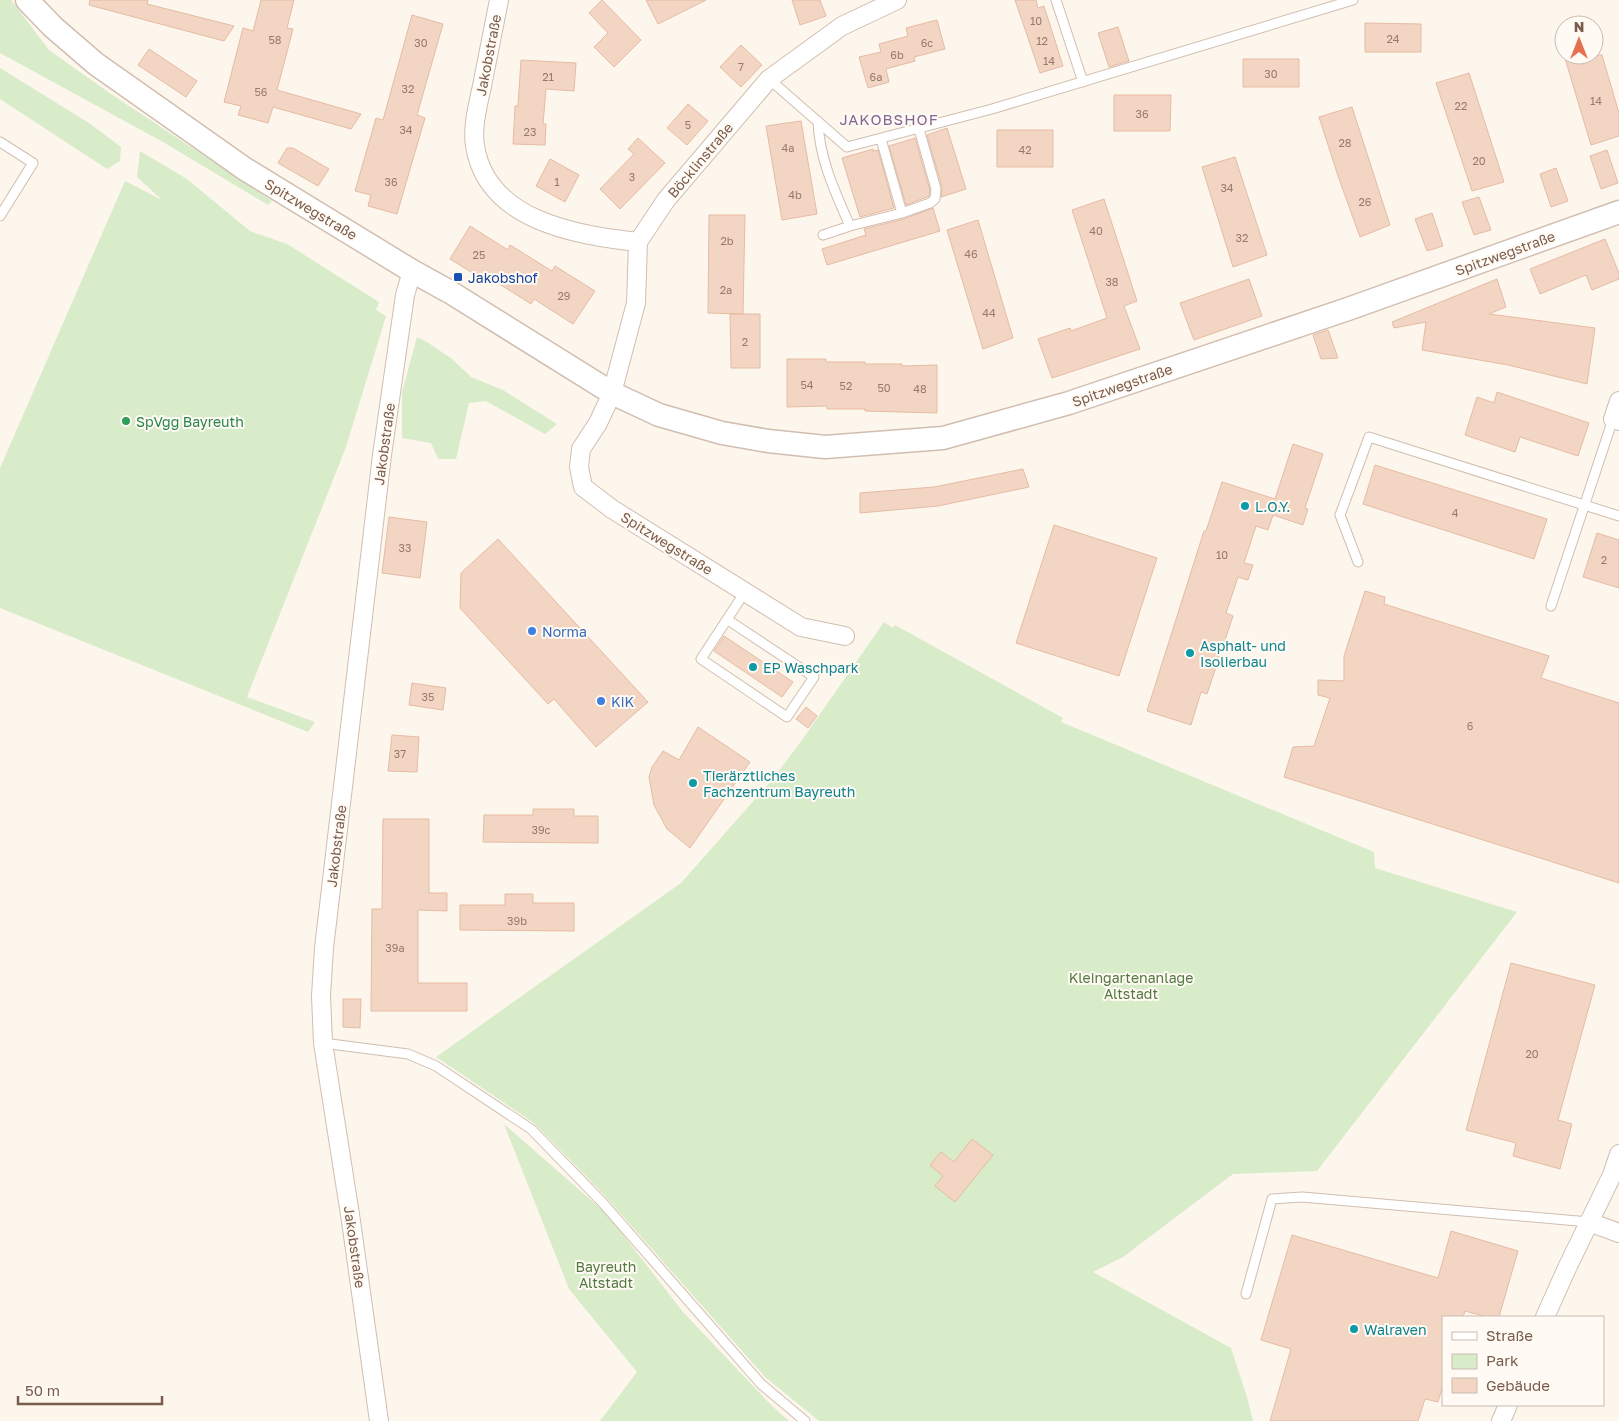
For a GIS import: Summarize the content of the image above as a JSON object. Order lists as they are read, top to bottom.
{
  "streets": {
    "street": ["Jakobstraße", "Böcklinstraße", "Spitzwegstraße"]
  },
  "crossings": [
    ["Jakobstraße", "Böcklinstraße"],
    ["Jakobstraße", "Spitzwegstraße"]
  ],
  "districts": ["JAKOBSHOF"],
  "parks": ["Kleingartenanlage Altstadt", "Bayreuth Altstadt"],
  "places": {
    "transit": ["Jakobshof"],
    "other": [
      "SpVgg Bayreuth",
      "L.O.Y.",
      "Norma",
      "Asphalt- und Isolierbau",
      "EP Waschpark",
      "KiK",
      "Tierärztliches Fachzentrum Bayreuth",
      "Walraven"
    ]
  },
  "house_numbers": [
    "10",
    "24",
    "58",
    "12",
    "30",
    "6c",
    "6b",
    "14",
    "7",
    "30",
    "21",
    "6a",
    "32",
    "56",
    "14",
    "22",
    "36",
    "5",
    "34",
    "23",
    "28",
    "4a",
    "42",
    "20",
    "3",
    "36",
    "1",
    "34",
    "4b",
    "26",
    "40",
    "32",
    "2b",
    "46",
    "25",
    "38",
    "2a",
    "29",
    "44",
    "2",
    "54",
    "52",
    "50",
    "48",
    "4",
    "33",
    "10",
    "2",
    "35",
    "6",
    "37",
    "39c",
    "39b",
    "39a",
    "20"
  ],
  "legend": ["Straße", "Park", "Gebäude"],
  "scale_bar": "50 m",
  "north": "top"
}
